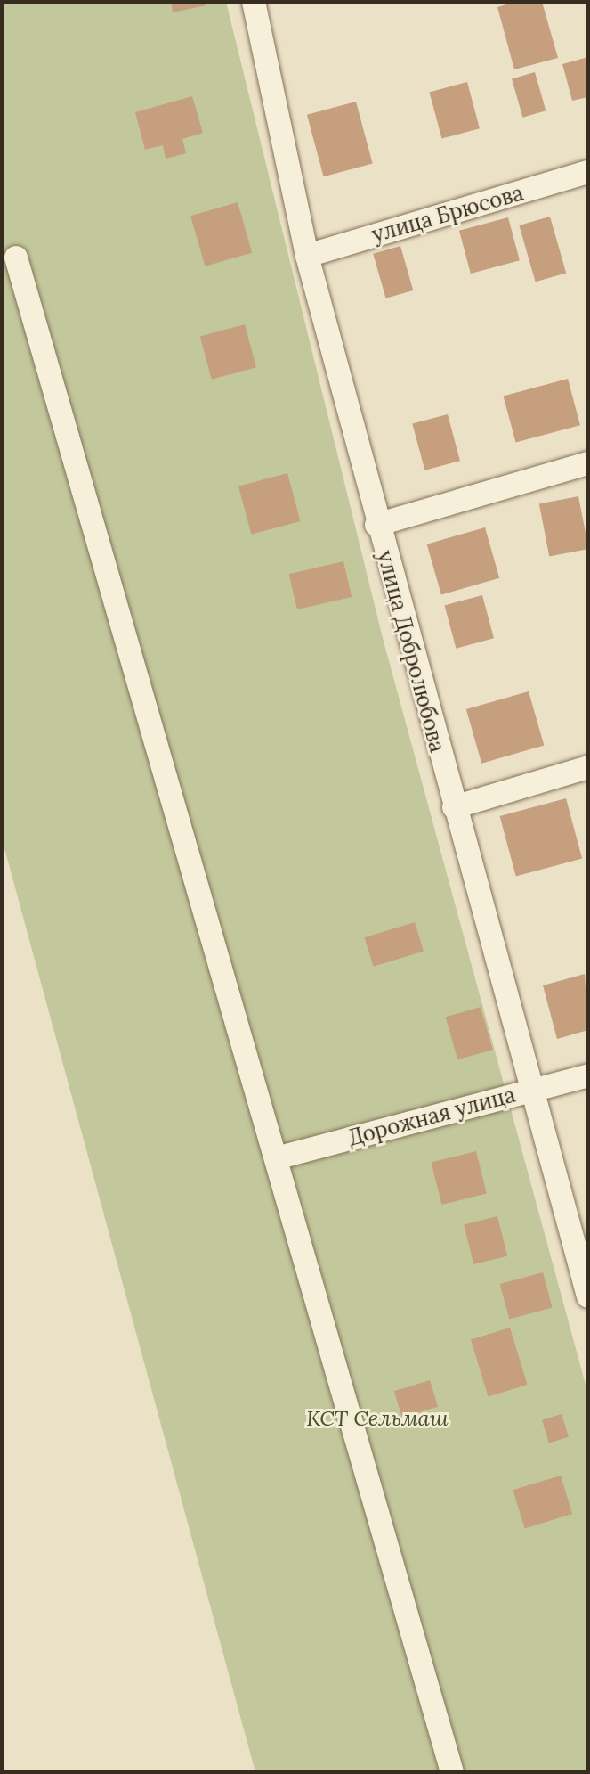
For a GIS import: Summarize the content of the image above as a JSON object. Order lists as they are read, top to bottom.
{
  "streets": {
    "street": ["улица Брюсова", "улица Добролюбова", "Дорожная улица"]
  },
  "crossings": [
    ["улица Брюсова", "улица Добролюбова"],
    ["улица Добролюбова", "Дорожная улица"]
  ],
  "parks": ["КСТ Сельмаш"]
}
